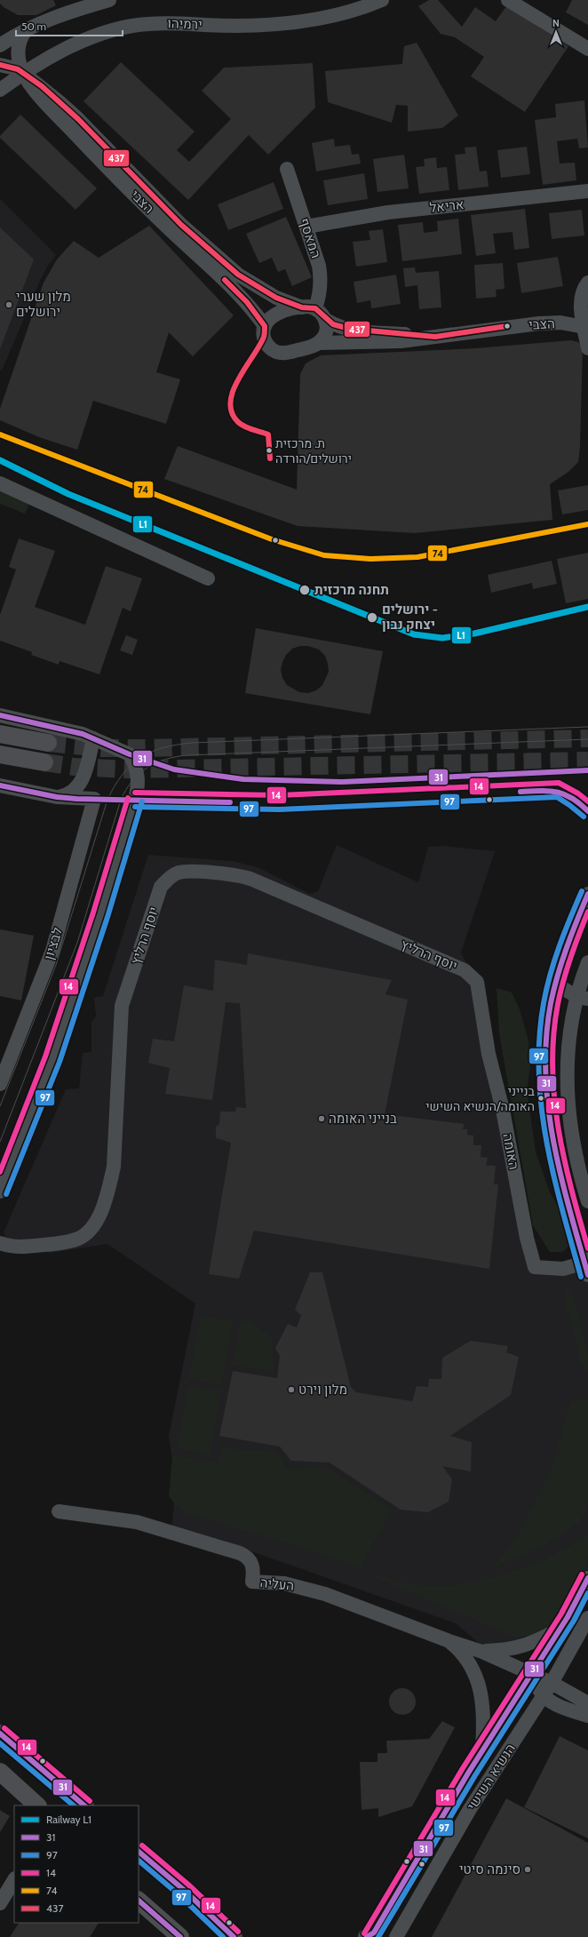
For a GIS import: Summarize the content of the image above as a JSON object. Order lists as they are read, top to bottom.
{
  "streets": {
    "street": [
      "ירמיהו",
      "הצבי",
      "אריאל",
      "המאסף",
      "יוסף הרליץ",
      "לבציון",
      "האומה",
      "העליה",
      "הנשיא השישי"
    ]
  },
  "crossings": [
    ["ירמיהו", "הצבי"],
    ["הצבי", "המאסף"],
    ["אריאל", "המאסף"],
    ["יוסף הרליץ", "האומה"],
    ["העליה", "הנשיא השישי"]
  ],
  "places": [
    "מלון שערי ירושלים",
    "ת. מרכזית ירושלים/הורדה",
    "תחנה מרכזית",
    "ירושלים - יצחק נבון",
    "בנייני האומה/הנשיא השישי",
    "בנייני האומה",
    "מלון וירט",
    "סינמה סיטי"
  ],
  "lines": [
    "transit line 437",
    "transit line 74",
    "rail line L1",
    "transit line 31",
    "transit line 14",
    "transit line 97"
  ],
  "legend": [
    "Railway L1",
    "31",
    "97",
    "14",
    "74",
    "437"
  ],
  "scale_bar": "50 m",
  "north": "top"
}
